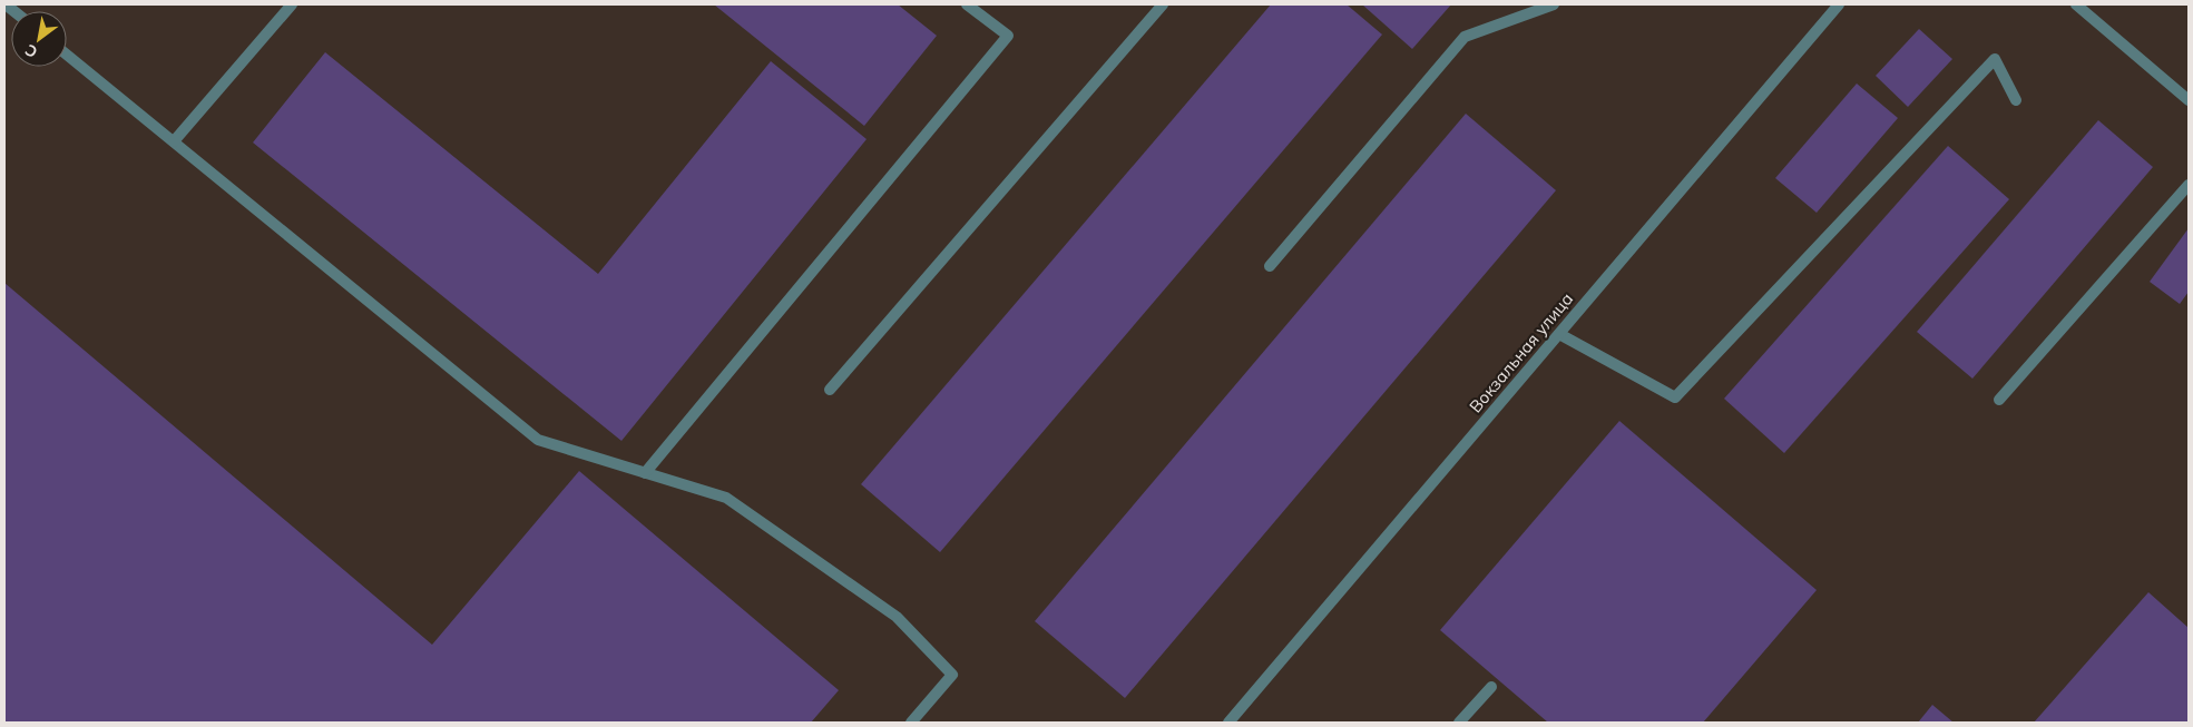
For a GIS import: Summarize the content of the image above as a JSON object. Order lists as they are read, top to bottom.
{
  "streets": {
    "street": ["Вокзальная улица"]
  },
  "north": "bottom left"
}
